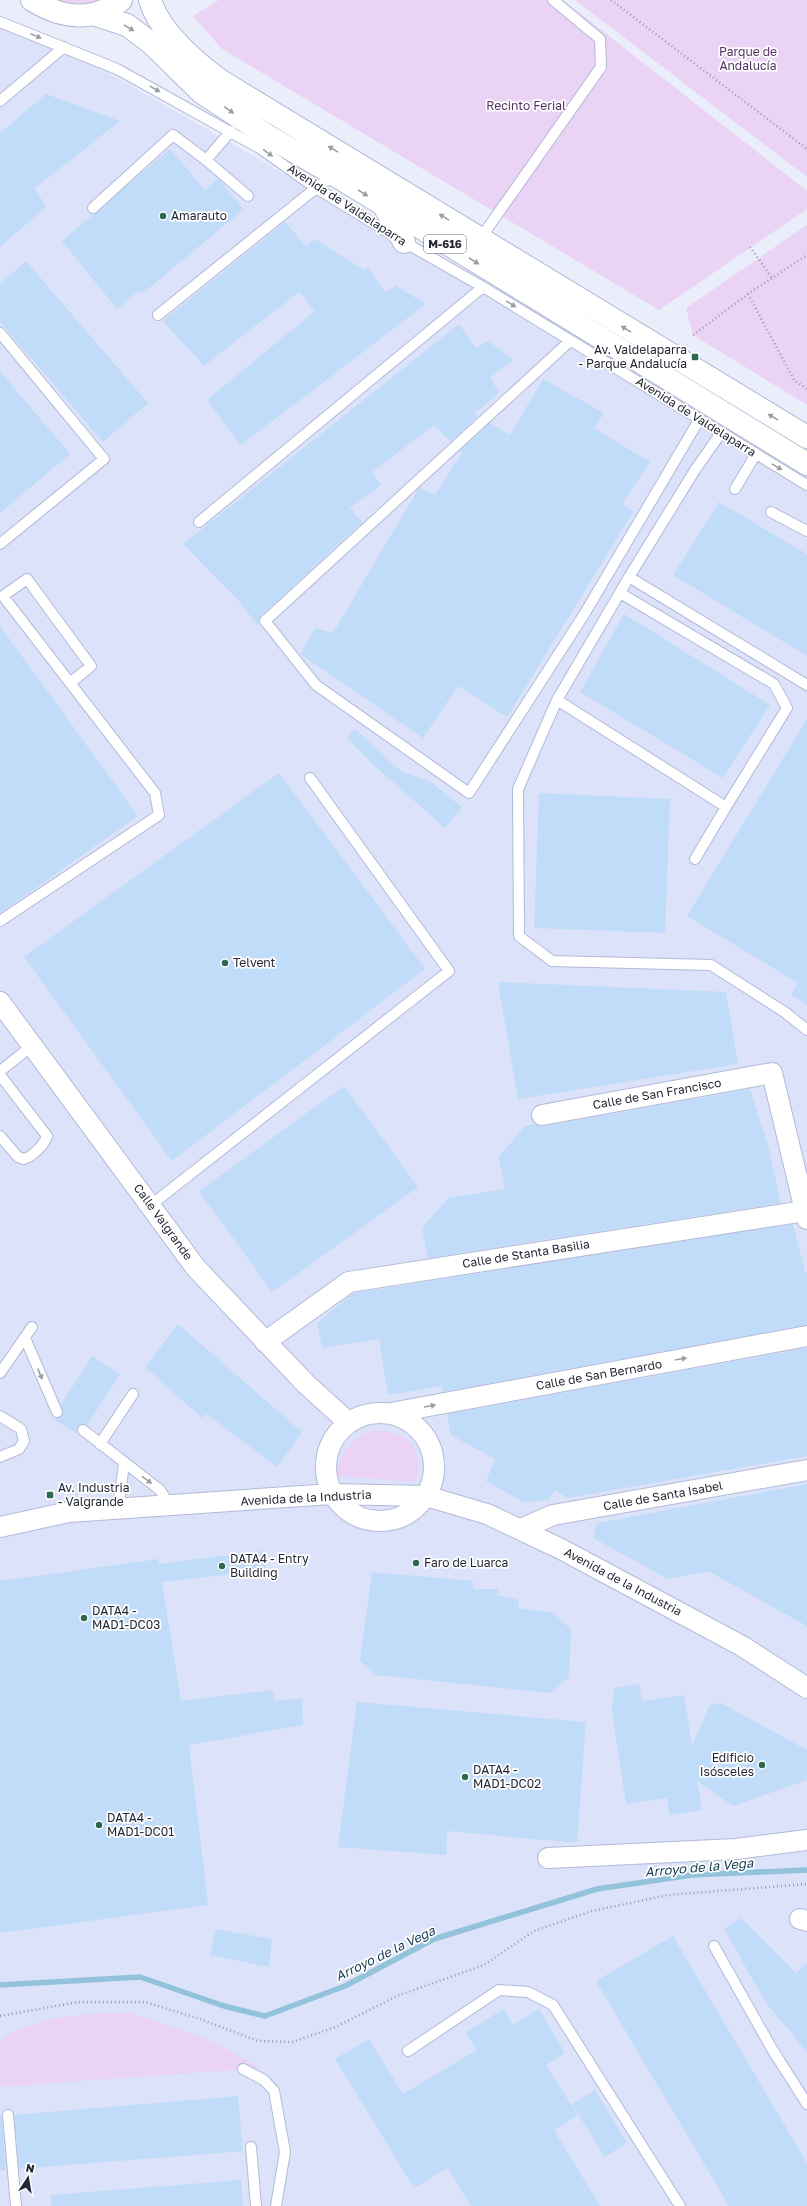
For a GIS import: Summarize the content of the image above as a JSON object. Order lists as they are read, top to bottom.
{
  "streets": {
    "highway": ["Avenida de Valdelaparra", "M-616"],
    "street": [
      "Calle de San Francisco",
      "Calle Valgrande",
      "Calle de Stanta Basilia",
      "Calle de San Bernardo",
      "Calle de Santa Isabel",
      "Avenida de la Industria"
    ]
  },
  "crossings": [
    ["Avenida de Valdelaparra", "M-616"],
    ["Calle de San Francisco", "Calle de Stanta Basilia"],
    ["Calle Valgrande", "Calle de Stanta Basilia"],
    ["Calle Valgrande", "Calle de San Bernardo"],
    ["Calle Valgrande", "Avenida de la Industria"],
    ["Calle de San Bernardo", "Avenida de la Industria"],
    ["Calle de Santa Isabel", "Avenida de la Industria"]
  ],
  "one_way": ["Calle de San Bernardo"],
  "water": ["Arroyo de la Vega"],
  "parks": ["Parque de Andalucía", "Recinto Ferial"],
  "places": {
    "other": [
      "Amarauto",
      "Telvent",
      "Faro de Luarca",
      "DATA4 - Entry Building",
      "DATA4 - MAD1-DC03",
      "Edificio Isósceles",
      "DATA4 - MAD1-DC02",
      "DATA4 - MAD1-DC01"
    ],
    "transit": ["Av. Valdelaparra - Parque Andalucía", "Av. Industria - Valgrande"]
  },
  "north": "top"
}
